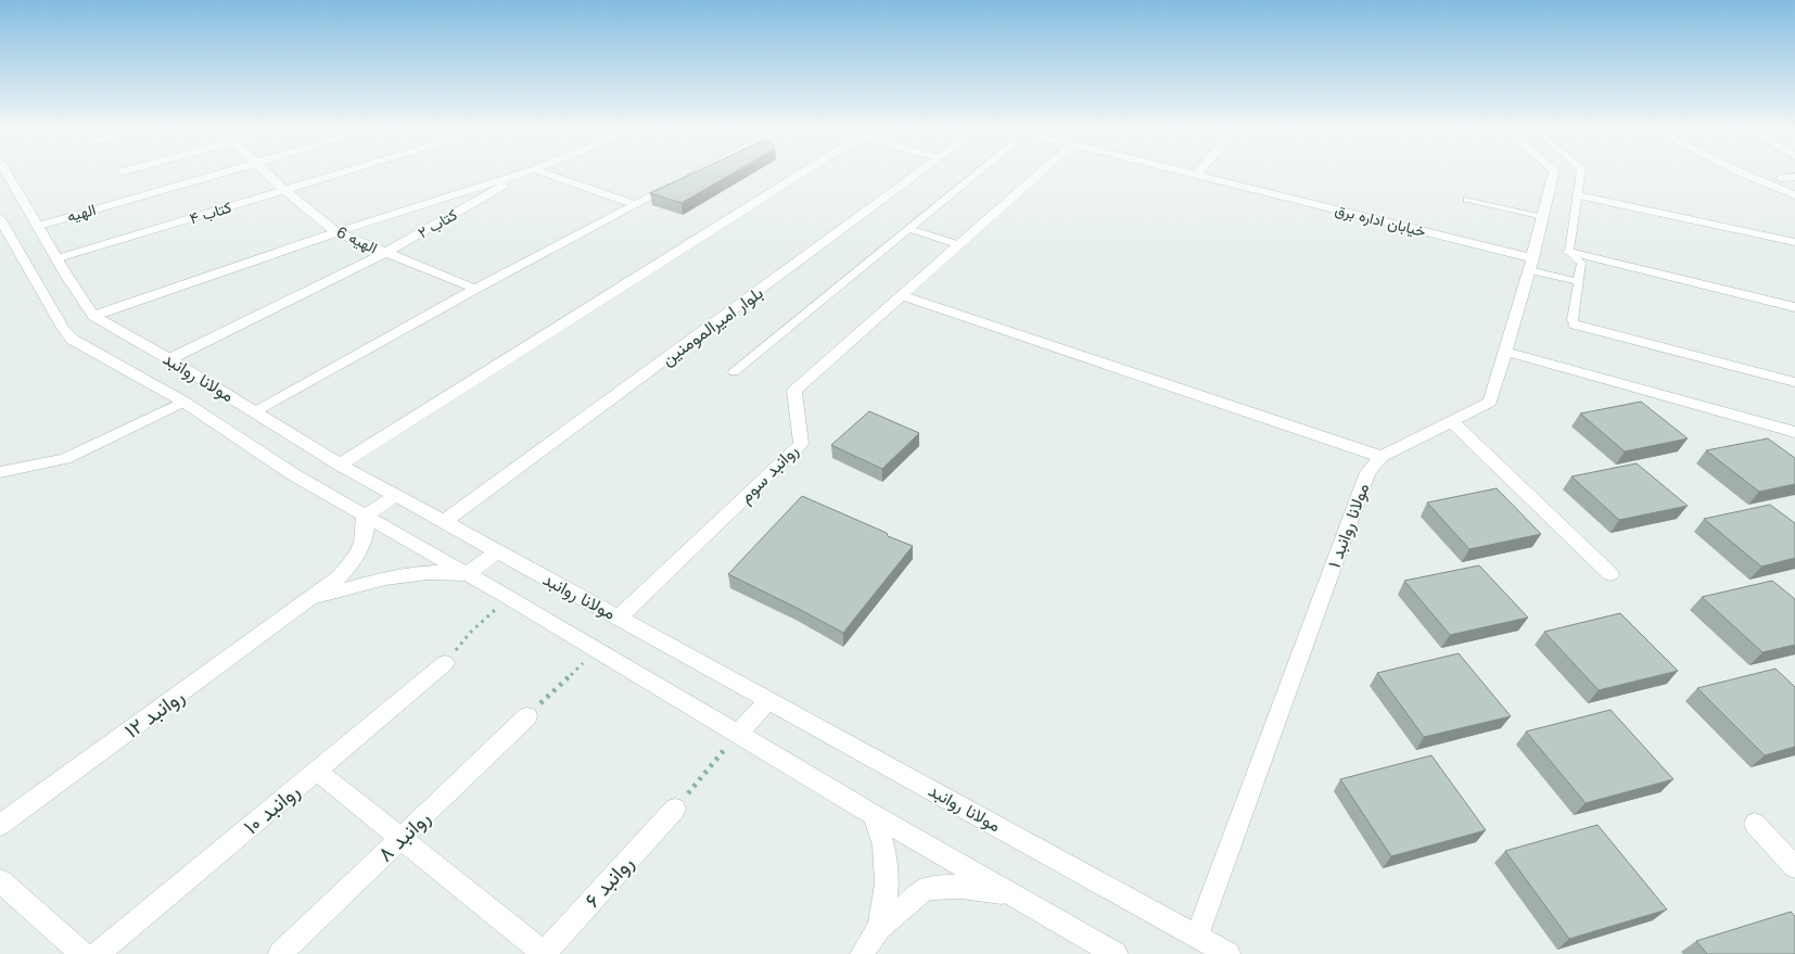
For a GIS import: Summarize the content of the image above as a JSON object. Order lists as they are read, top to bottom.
{
  "streets": {
    "street": [
      "الهیه",
      "کتاب ۴",
      "خیابان اداره برق",
      "کتاب ۲",
      "الهیه 6",
      "بلوار امیرالمومنین",
      "مولانا روانبد",
      "روانبد سوم",
      "مولانا روانبد ۱",
      "روانبد ۱۲",
      "روانبد ۱۰",
      "روانبد ۸",
      "روانبد ۶"
    ]
  },
  "crossings": [
    ["الهیه", "مولانا روانبد"],
    ["کتاب ۴", "الهیه 6"],
    ["کتاب ۴", "مولانا روانبد"],
    ["خیابان اداره برق", "مولانا روانبد ۱"],
    ["کتاب ۲", "الهیه 6"],
    ["کتاب ۲", "مولانا روانبد"],
    ["بلوار امیرالمومنین", "مولانا روانبد"],
    ["مولانا روانبد", "روانبد سوم"],
    ["مولانا روانبد", "مولانا روانبد ۱"],
    ["مولانا روانبد", "روانبد ۱۲"]
  ]
}
